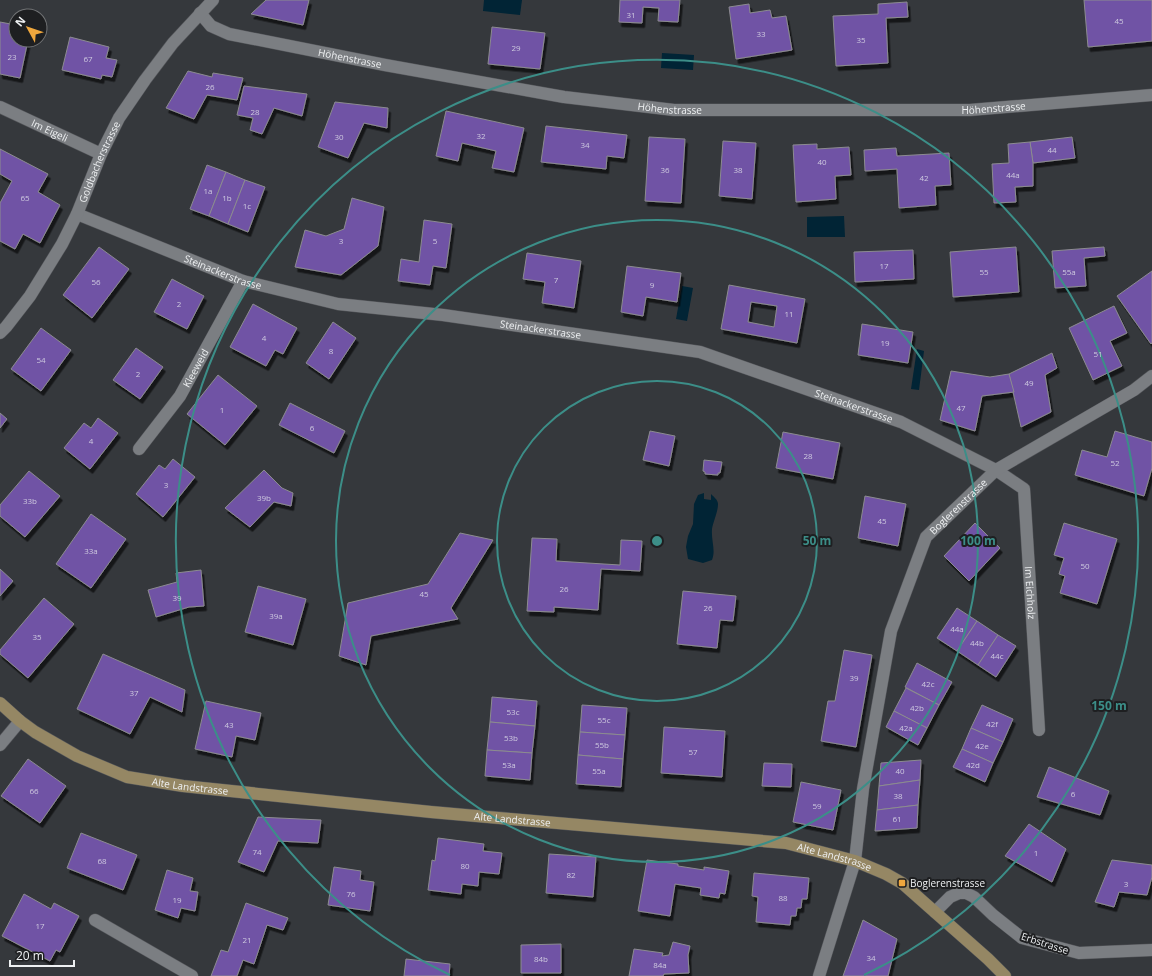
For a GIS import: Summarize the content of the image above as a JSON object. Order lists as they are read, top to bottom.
{
  "streets": {
    "main road": ["Alte Landstrasse"],
    "street": [
      "Höhenstrasse",
      "Im Eigeli",
      "Goldbacherstrasse",
      "Steinackerstrasse",
      "Kleeweid",
      "Boglerenstrasse",
      "Im Eichholz",
      "Erbstrasse"
    ]
  },
  "crossings": [
    ["Höhenstrasse", "Goldbacherstrasse"],
    ["Im Eigeli", "Goldbacherstrasse"],
    ["Goldbacherstrasse", "Steinackerstrasse"],
    ["Steinackerstrasse", "Kleeweid"],
    ["Steinackerstrasse", "Boglerenstrasse"],
    ["Steinackerstrasse", "Im Eichholz"],
    ["Boglerenstrasse", "Im Eichholz"],
    ["Boglerenstrasse", "Alte Landstrasse"],
    ["Alte Landstrasse", "Erbstrasse"]
  ],
  "places": {
    "transit": ["Boglerenstrasse"]
  },
  "house_numbers": [
    "31",
    "45",
    "33",
    "35",
    "29",
    "23",
    "67",
    "26",
    "28",
    "32",
    "30",
    "34",
    "44",
    "40",
    "36",
    "38",
    "44a",
    "42",
    "1a",
    "65",
    "1b",
    "1c",
    "3",
    "5",
    "17",
    "55",
    "55a",
    "7",
    "56",
    "9",
    "2",
    "11",
    "4",
    "19",
    "8",
    "51",
    "54",
    "2",
    "49",
    "47",
    "1",
    "6",
    "4",
    "28",
    "52",
    "3",
    "39b",
    "33b",
    "45",
    "33a",
    "50",
    "26",
    "45",
    "39",
    "26",
    "39a",
    "44a",
    "35",
    "44b",
    "44c",
    "39",
    "42c",
    "37",
    "42b",
    "53c",
    "55c",
    "42f",
    "43",
    "42a",
    "53b",
    "55b",
    "42e",
    "57",
    "53a",
    "42d",
    "55a",
    "40",
    "66",
    "6",
    "38",
    "59",
    "61",
    "74",
    "1",
    "68",
    "80",
    "82",
    "3",
    "76",
    "88",
    "19",
    "17",
    "21",
    "34",
    "84b",
    "84a"
  ],
  "scale_bar": "20 m",
  "north": "top left",
  "rings": ["50 m", "100 m", "150 m"]
}
